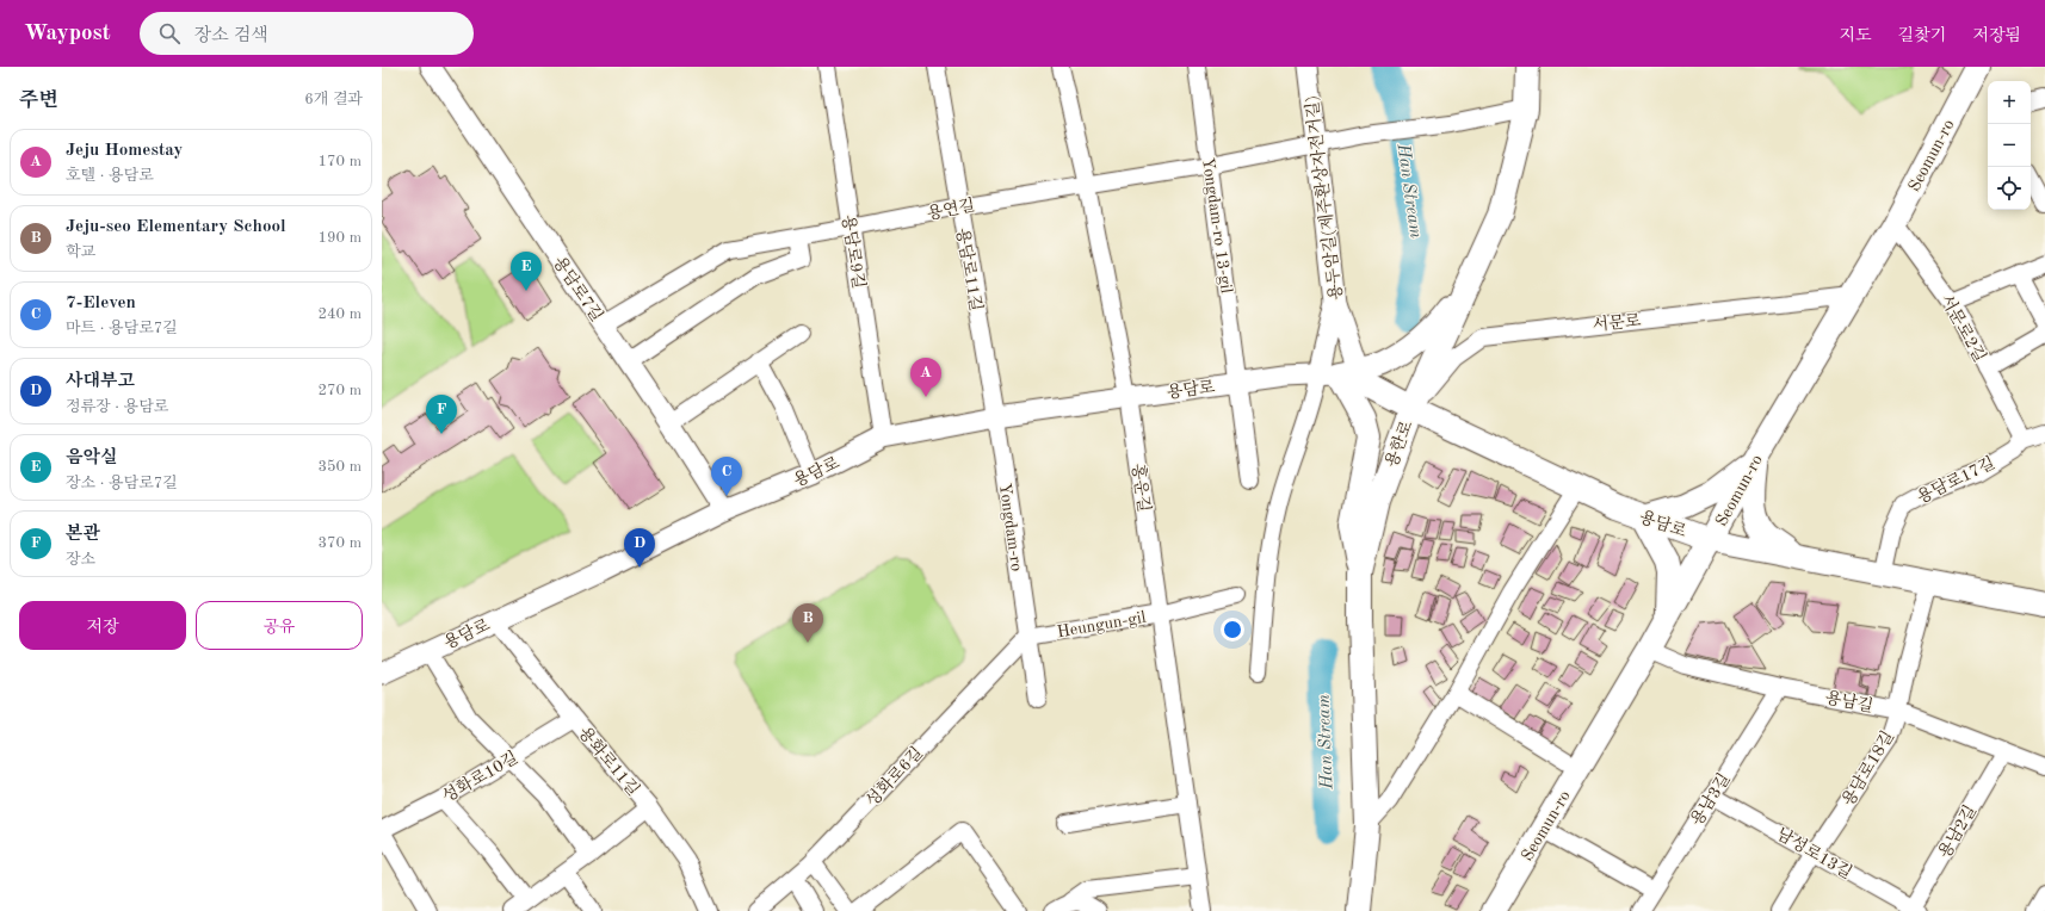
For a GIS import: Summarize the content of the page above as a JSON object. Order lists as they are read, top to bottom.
{
  "streets": {
    "main road": ["Seomun-ro", "용담로", "용한로"],
    "street": [
      "용두암길(제주환상자전거길)",
      "용연길",
      "Yongdam-ro 13-gil",
      "용담로9길",
      "용담로11길",
      "용담로7길",
      "서문로",
      "서문로2길",
      "용담로17길",
      "홍운길",
      "Yongdam-ro",
      "Heungun-gil",
      "용남길",
      "용화로11길",
      "용담로18길",
      "성화로10길",
      "성화로6길",
      "용남3길",
      "용남2길",
      "남성로13길"
    ]
  },
  "crossings": [
    ["Seomun-ro", "서문로"],
    ["Seomun-ro", "서문로2길"],
    ["Seomun-ro", "용담로"],
    ["Seomun-ro", "용남길"],
    ["용두암길(제주환상자전거길)", "용연길"],
    ["용두암길(제주환상자전거길)", "용담로"],
    ["용연길", "Yongdam-ro 13-gil"],
    ["용연길", "용담로9길"],
    ["용연길", "용담로11길"],
    ["용연길", "용담로7길"],
    ["용연길", "용한로"],
    ["용연길", "홍운길"],
    ["Yongdam-ro 13-gil", "용담로"],
    ["용담로9길", "용담로"],
    ["용담로11길", "용담로"],
    ["용담로11길", "Yongdam-ro"],
    ["용담로7길", "용담로"],
    ["서문로", "용담로"],
    ["서문로", "용한로"],
    ["서문로2길", "용담로17길"],
    ["용담로", "용한로"],
    ["용담로", "용담로17길"],
    ["용담로", "홍운길"],
    ["용담로", "Yongdam-ro"],
    ["용담로", "용화로11길"],
    ["용담로", "용담로18길"],
    ["홍운길", "Heungun-gil"],
    ["Yongdam-ro", "Heungun-gil"],
    ["Yongdam-ro", "성화로6길"],
    ["Heungun-gil", "성화로6길"],
    ["용남길", "용담로18길"],
    ["용남길", "용남3길"],
    ["용남길", "용남2길"],
    ["용화로11길", "성화로10길"],
    ["용담로18길", "남성로13길"],
    ["용남3길", "남성로13길"],
    ["용남2길", "남성로13길"]
  ],
  "water": ["Han Stream"],
  "page": {
    "header": "Waypost",
    "search": "장소 검색",
    "nav": ["지도", "길찾기", "저장됨"],
    "heading": ["주변", "6개 결과"],
    "map_buttons": ["+", "−"],
    "list": [
      {
        "mark": "A",
        "name": "Jeju Homestay",
        "note": "호텔 · 용담로",
        "value": "170 m"
      },
      {
        "mark": "B",
        "name": "Jeju-seo Elementary School",
        "note": "학교",
        "value": "190 m"
      },
      {
        "mark": "C",
        "name": "7-Eleven",
        "note": "마트 · 용담로7길",
        "value": "240 m"
      },
      {
        "mark": "D",
        "name": "사대부고",
        "note": "정류장 · 용담로",
        "value": "270 m"
      },
      {
        "mark": "E",
        "name": "음악실",
        "note": "장소 · 용담로7길",
        "value": "350 m"
      },
      {
        "mark": "F",
        "name": "본관",
        "note": "장소",
        "value": "370 m"
      }
    ],
    "pins": [
      "E",
      "A",
      "F",
      "C",
      "D",
      "B"
    ],
    "buttons": ["저장", "공유"]
  }
}
